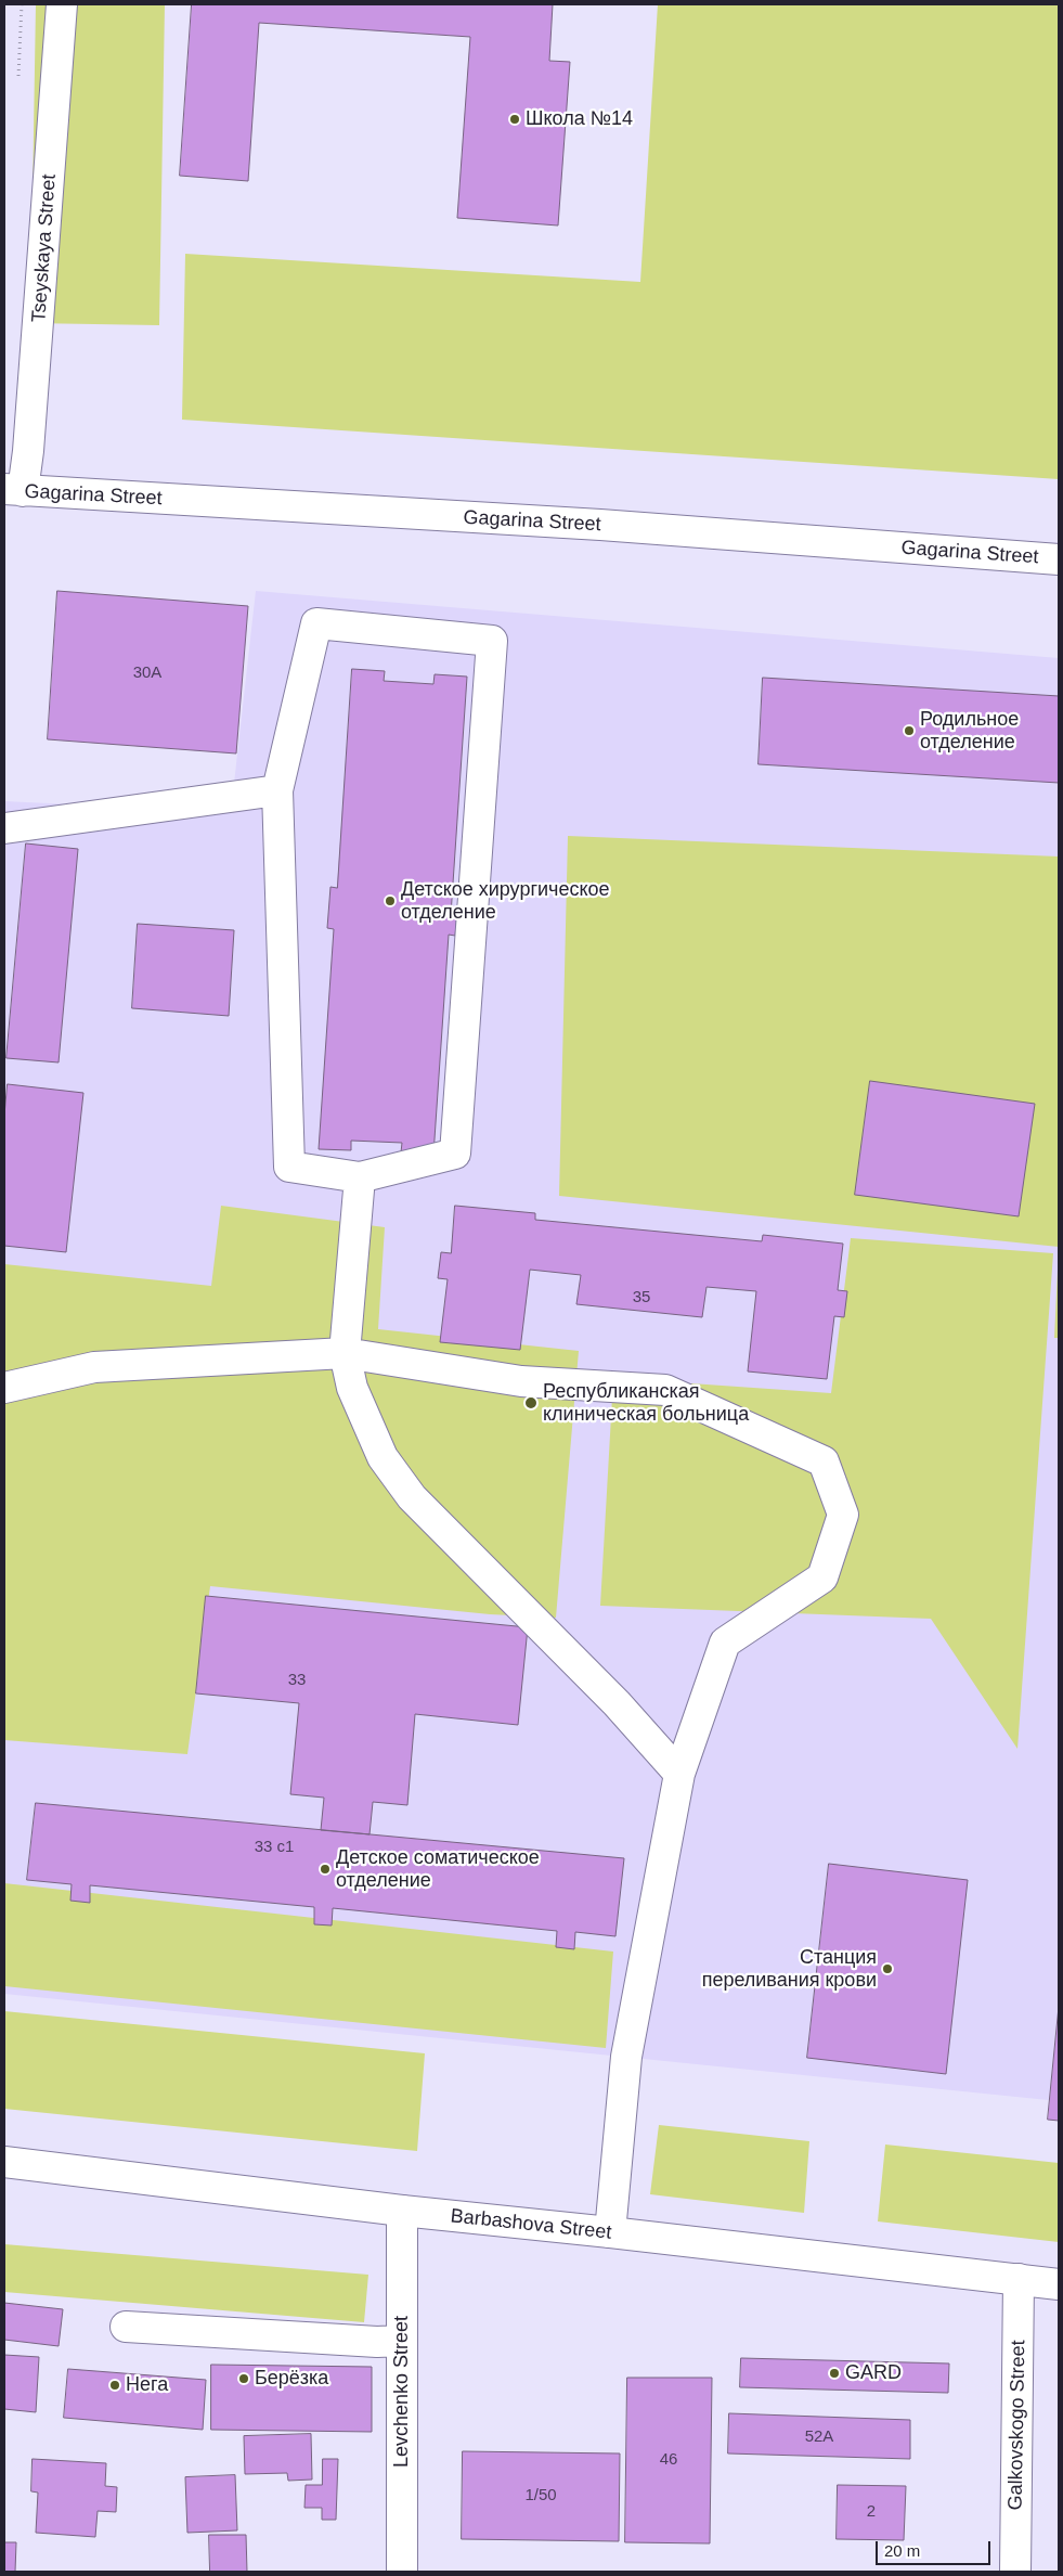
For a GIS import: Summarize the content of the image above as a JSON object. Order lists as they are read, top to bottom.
{
  "streets": {
    "street": [
      "Tseyskaya Street",
      "Gagarina Street",
      "Barbashova Street",
      "Levchenko Street",
      "Galkovskogo Street"
    ]
  },
  "crossings": [
    ["Tseyskaya Street", "Gagarina Street"],
    ["Barbashova Street", "Levchenko Street"],
    ["Barbashova Street", "Galkovskogo Street"]
  ],
  "places": [
    "Школа №14",
    "Родильное отделение",
    "Детское хирургическое отделение",
    "Республиканская клиническая больница",
    "Детское соматическое отделение",
    "Станция переливания крови",
    "GARD",
    "Берёзка",
    "Нега"
  ],
  "house_numbers": [
    "30А",
    "35",
    "33",
    "33 с1",
    "52А",
    "46",
    "1/50",
    "2"
  ],
  "scale_bar": "20 m"
}
